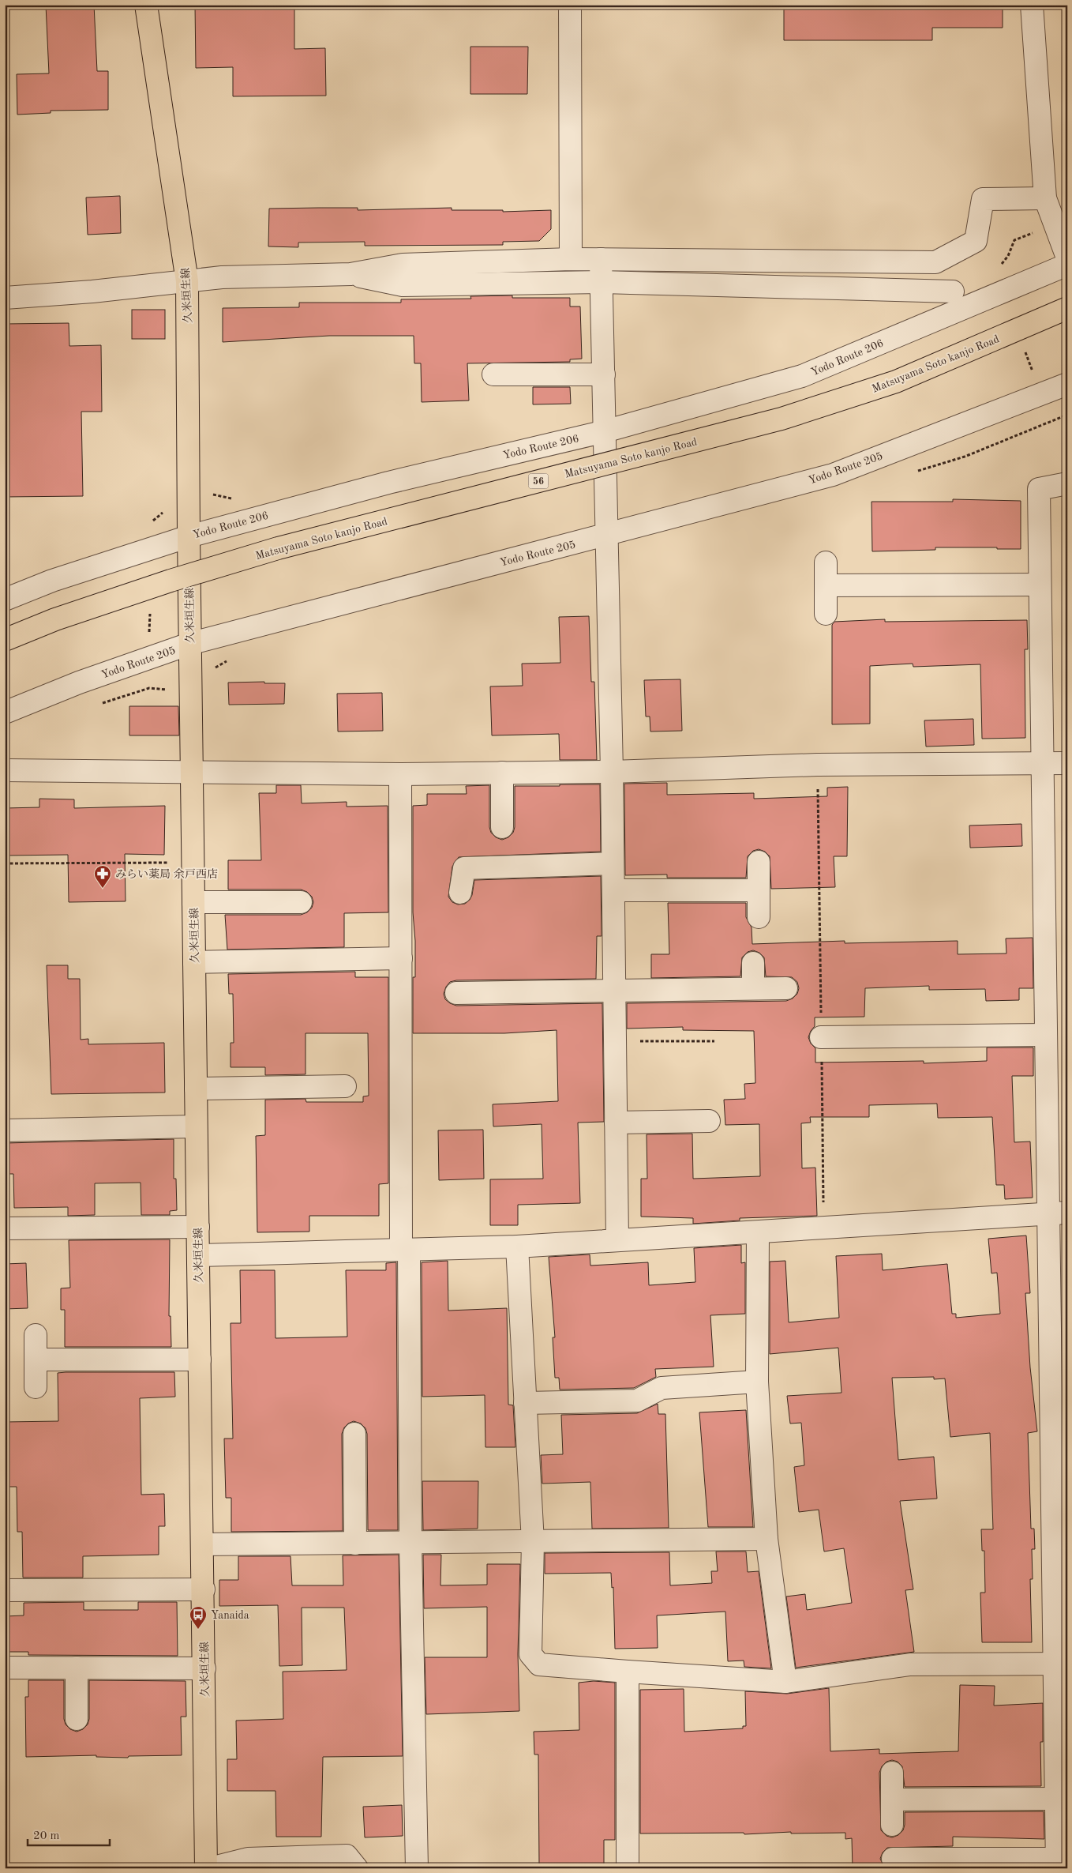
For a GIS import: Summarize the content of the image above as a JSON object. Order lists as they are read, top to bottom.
{
  "streets": {
    "main road": ["久米垣生線", "Matsuyama Soto kanjo Road", "56"],
    "street": ["Yodo Route 206", "Yodo Route 205"]
  },
  "crossings": [
    ["久米垣生線", "Yodo Route 206"],
    ["久米垣生線", "Yodo Route 205"]
  ],
  "places": {
    "pharmacy": ["みらい薬局 余戸西店"],
    "bus stop": ["Yanaida"]
  },
  "scale_bar": "20 m"
}
